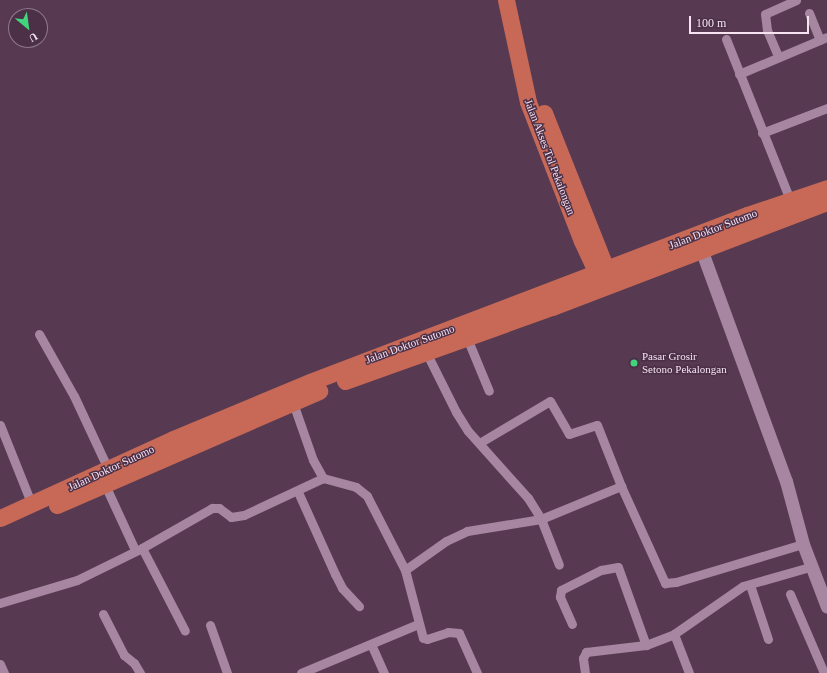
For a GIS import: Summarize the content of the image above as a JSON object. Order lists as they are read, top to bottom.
{
  "streets": {
    "highway": ["Jalan Akses Tol Pekalongan", "Jalan Doktor Sutomo"]
  },
  "crossings": [
    ["Jalan Akses Tol Pekalongan", "Jalan Doktor Sutomo"]
  ],
  "places": ["Pasar Grosir Setono Pekalongan"],
  "scale_bar": "100 m",
  "north": "bottom right"
}
